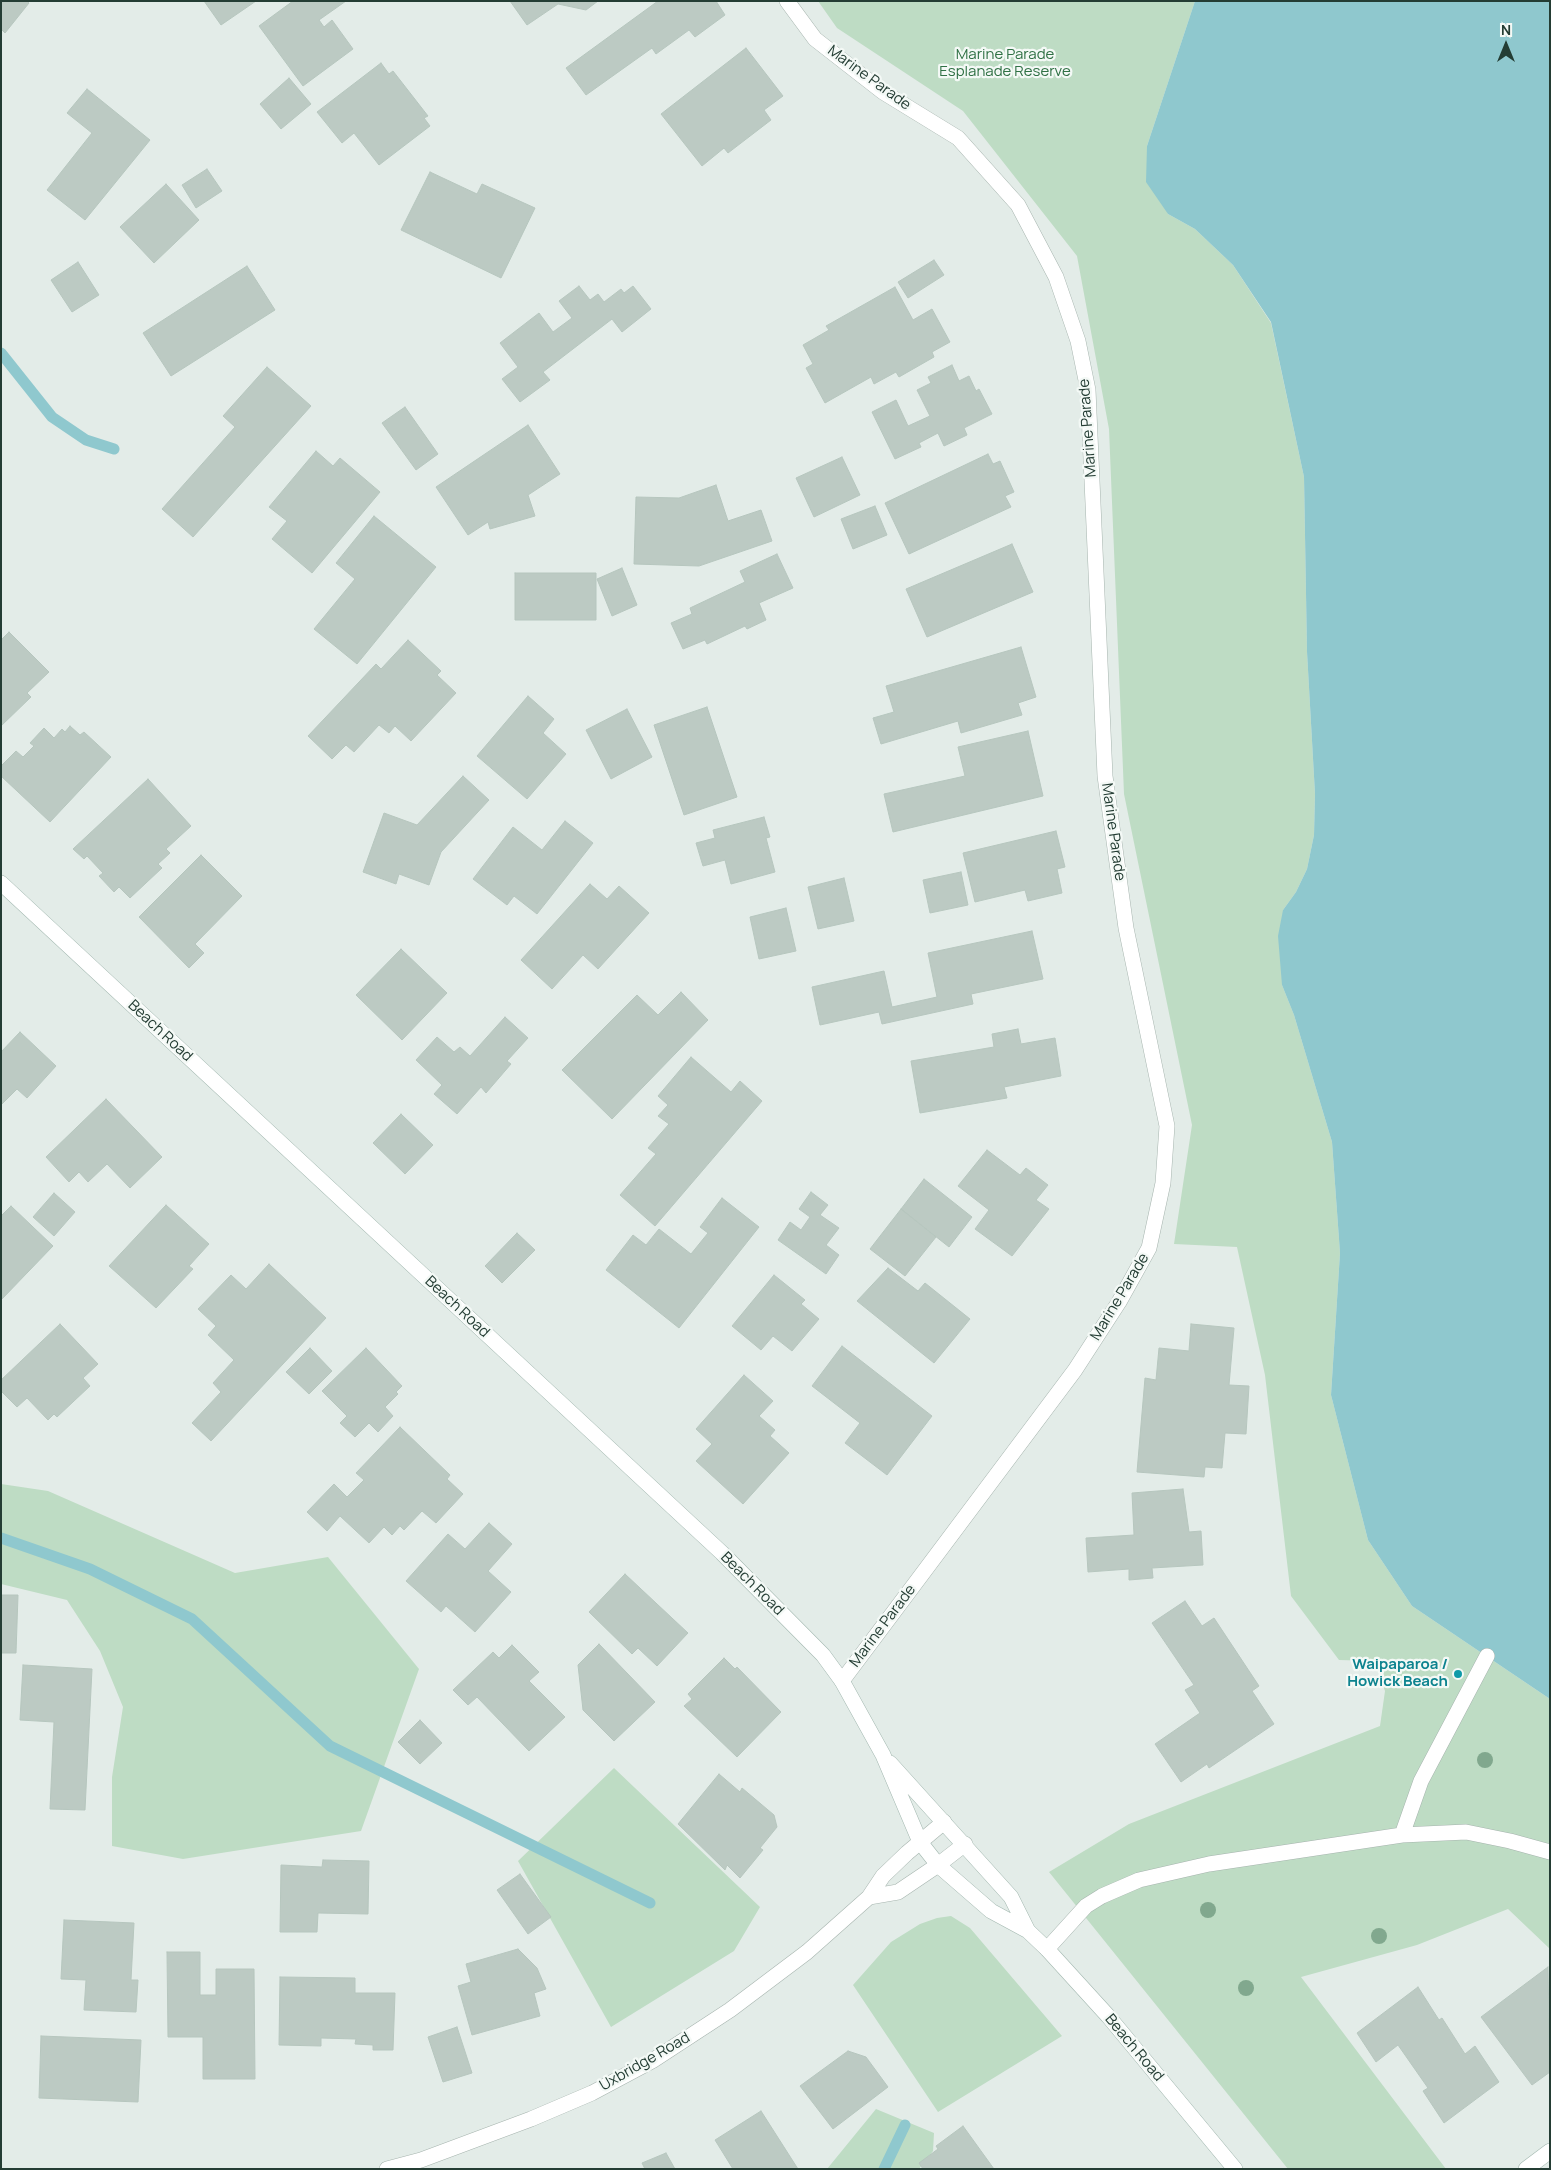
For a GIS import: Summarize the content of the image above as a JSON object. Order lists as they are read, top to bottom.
{
  "streets": {
    "street": ["Marine Parade", "Beach Road", "Uxbridge Road"]
  },
  "crossings": [
    ["Marine Parade", "Beach Road"],
    ["Beach Road", "Uxbridge Road"]
  ],
  "parks": ["Marine Parade Esplanade Reserve"],
  "places": ["Waipaparoa / Howick Beach"],
  "north": "top"
}
